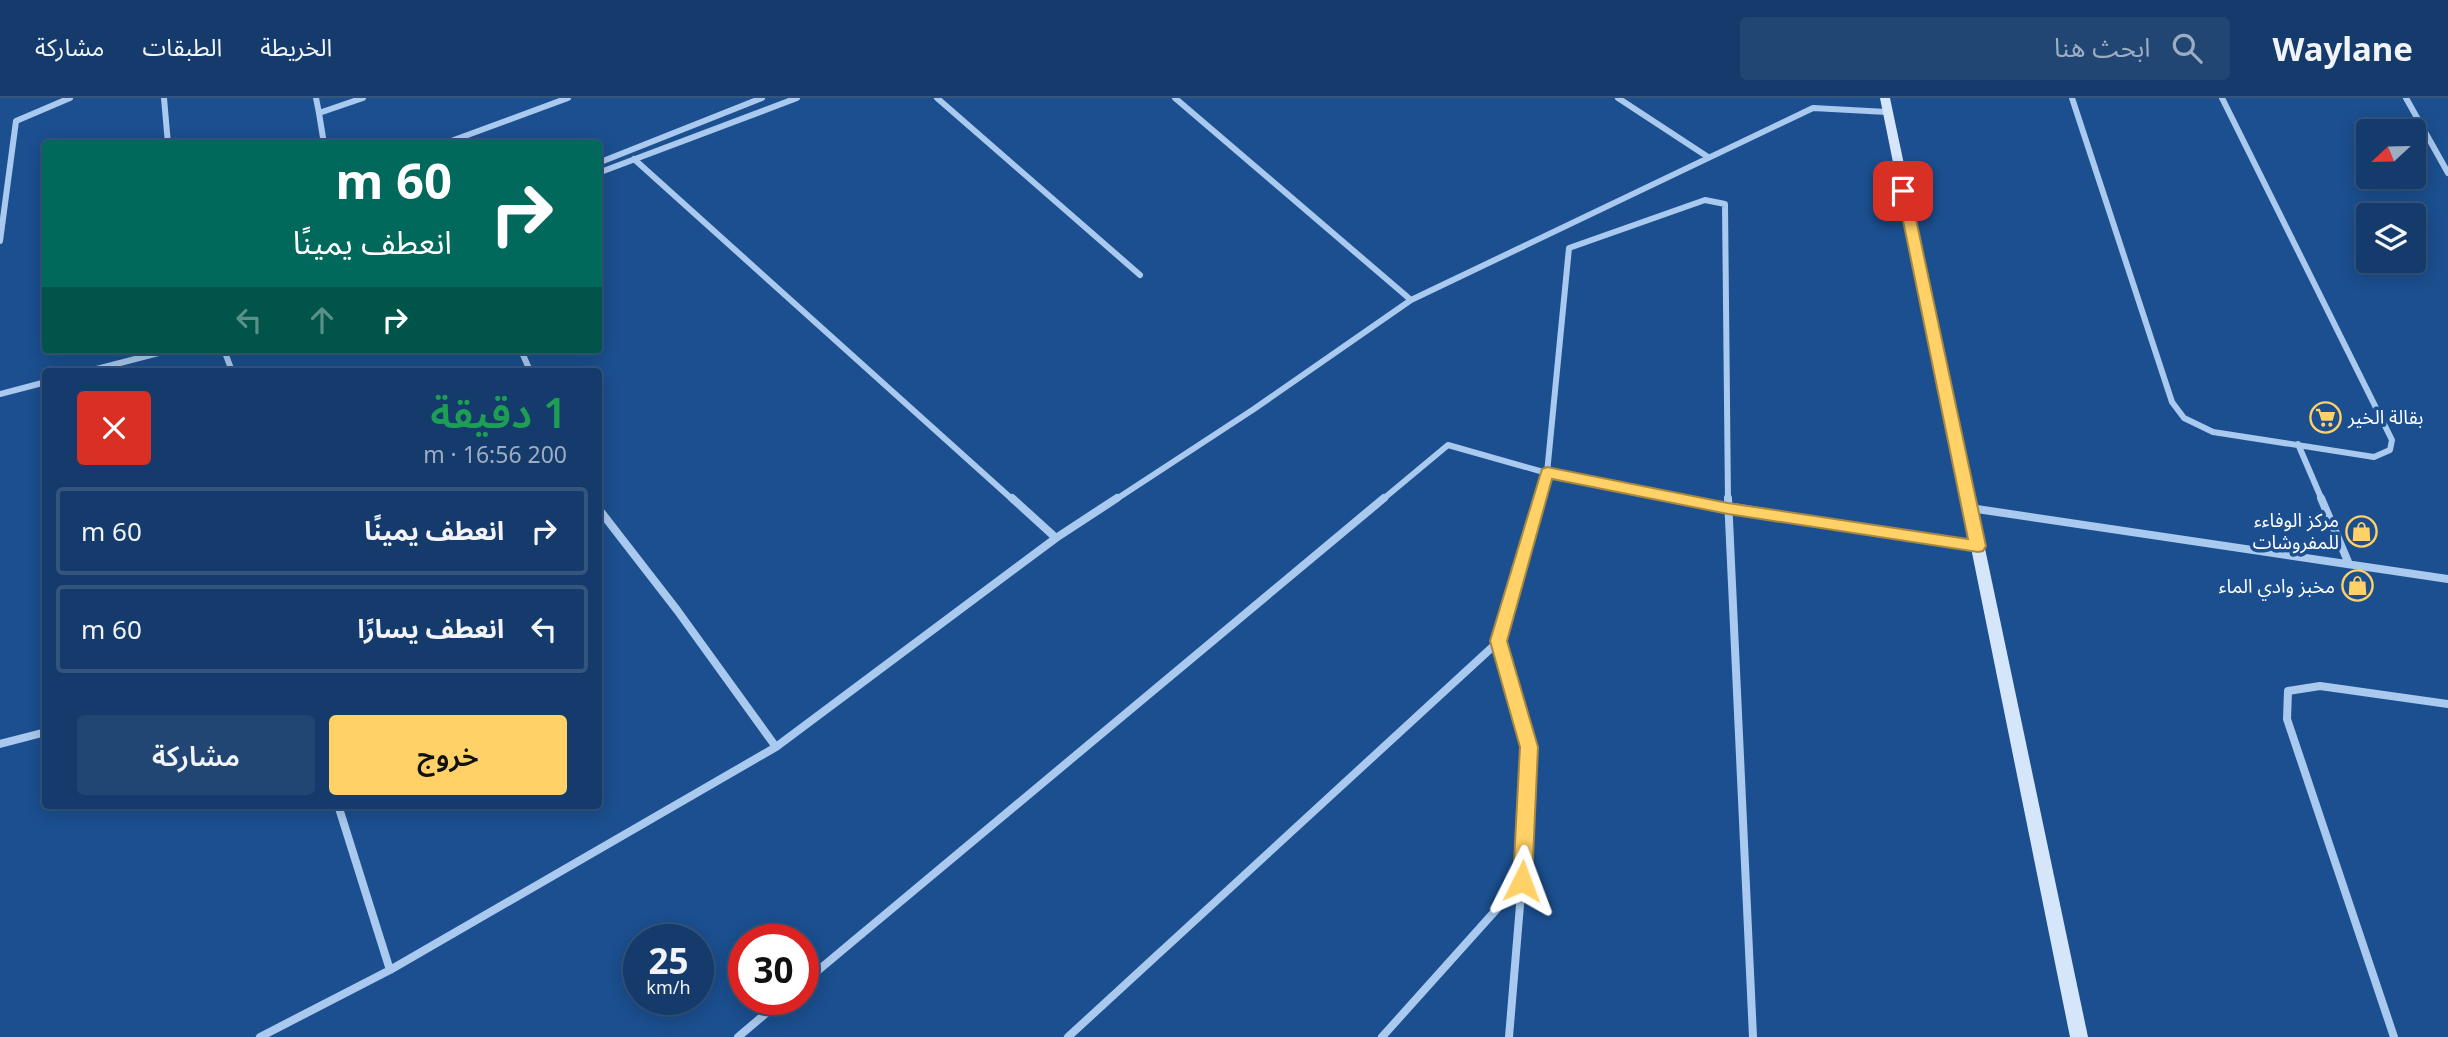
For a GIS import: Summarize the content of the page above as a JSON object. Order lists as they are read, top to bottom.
{
  "places": {
    "supermarket": ["بقالة الخير"],
    "shop": ["مركز الوفاءء للمفروشات", "مخبز وادي الماء"]
  },
  "north": "left",
  "page": {
    "header": "Waylane",
    "search": "ابحث هنا",
    "nav": ["الخريطة", "الطبقات", "مشاركة"],
    "turn": ["60 m", "انعطف يمينًا"],
    "heading": ["1 دقيقة", "200 m · 16:56"],
    "list": [
      {
        "name": "انعطف يمينًا",
        "value": "60 m"
      },
      {
        "name": "انعطف يسارًا",
        "value": "60 m"
      }
    ],
    "buttons": ["خروج", "مشاركة"],
    "speed": "25 km/h",
    "limit": "30"
  }
}
